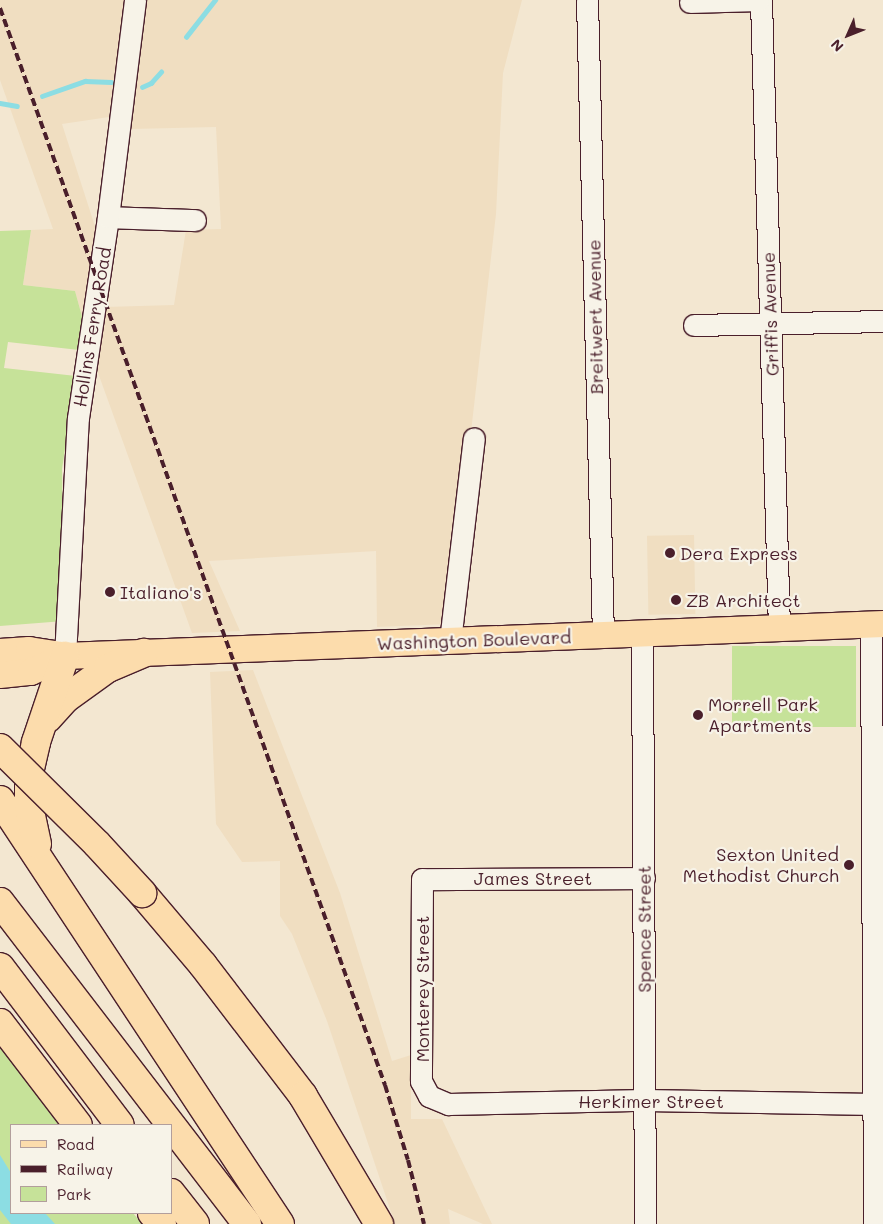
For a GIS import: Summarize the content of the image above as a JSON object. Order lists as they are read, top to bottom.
{
  "streets": {
    "main road": ["Washington Boulevard"],
    "street": [
      "Griffis Avenue",
      "Breitwert Avenue",
      "Hollins Ferry Road",
      "James Street",
      "Spence Street",
      "Monterey Street",
      "Herkimer Street"
    ]
  },
  "crossings": [
    ["Griffis Avenue", "Washington Boulevard"],
    ["Breitwert Avenue", "Washington Boulevard"],
    ["Hollins Ferry Road", "Washington Boulevard"],
    ["Washington Boulevard", "Spence Street"],
    ["James Street", "Spence Street"],
    ["James Street", "Monterey Street"],
    ["Spence Street", "Herkimer Street"],
    ["Monterey Street", "Herkimer Street"]
  ],
  "places": [
    "Dera Express",
    "Italiano's",
    "ZB Architect",
    "Morrell Park Apartments",
    "Sexton United Methodist Church"
  ],
  "legend": ["Road", "Railway", "Park"],
  "north": "bottom left"
}
